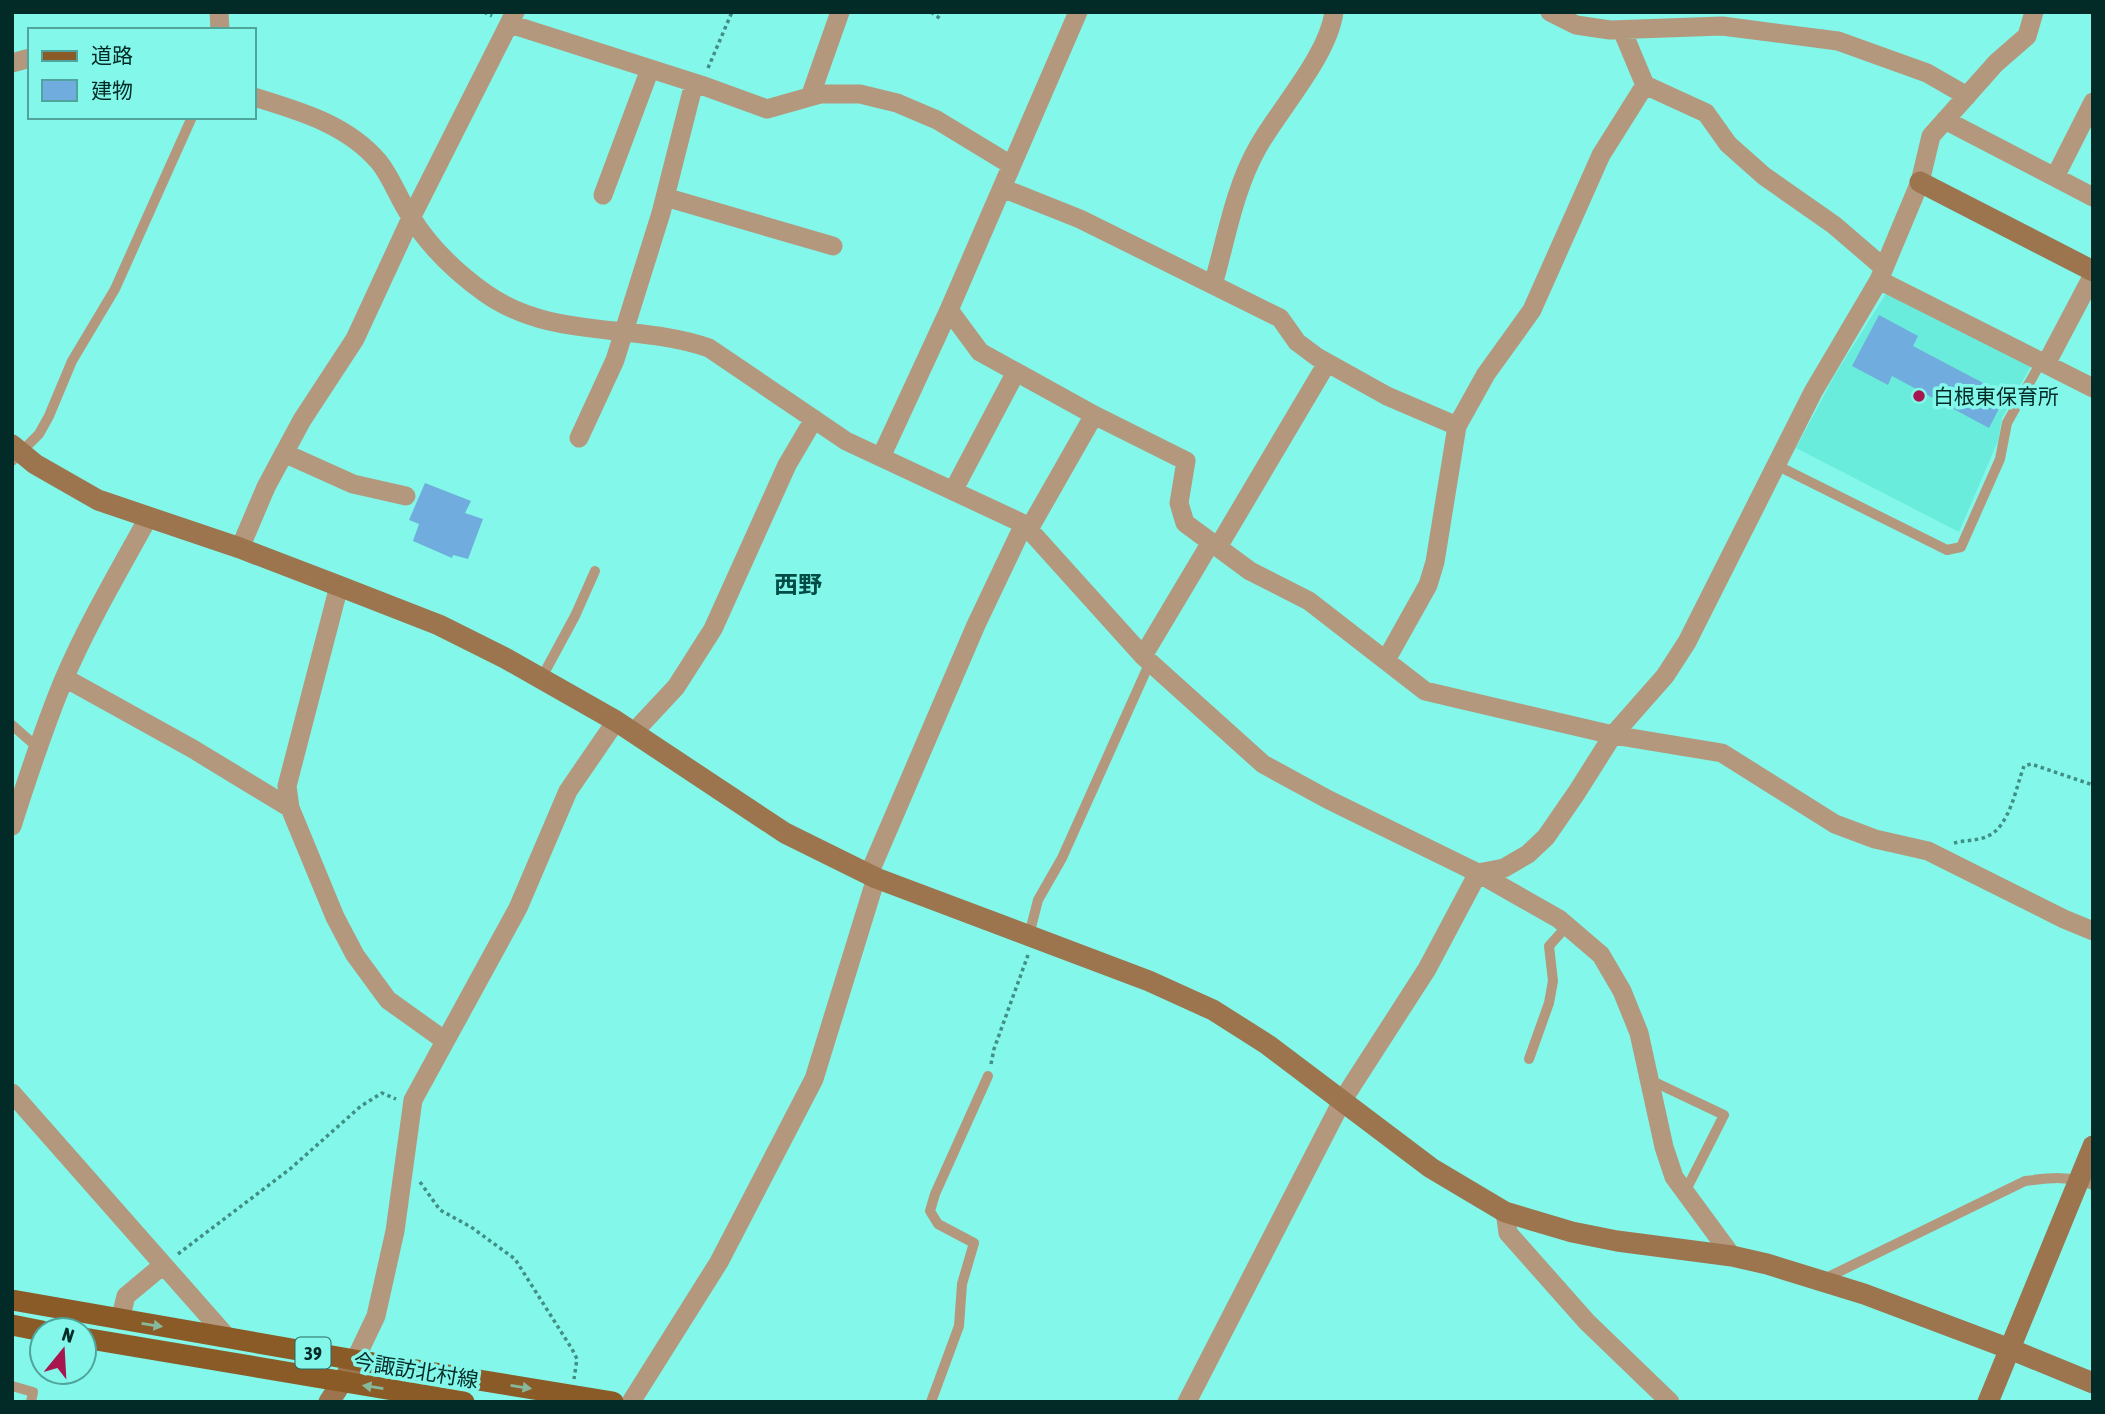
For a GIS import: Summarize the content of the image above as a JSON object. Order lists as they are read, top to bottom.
{
  "streets": {
    "main road": ["39", "今諏訪北村線"]
  },
  "districts": ["西野"],
  "places": ["白根東保育所"],
  "legend": ["道路", "建物"],
  "north": "top"
}
